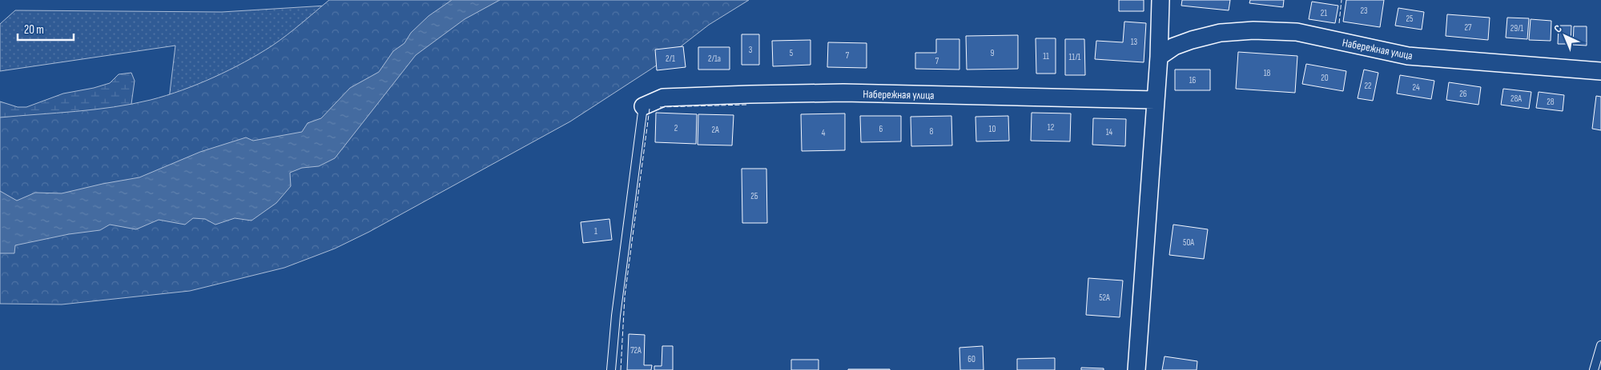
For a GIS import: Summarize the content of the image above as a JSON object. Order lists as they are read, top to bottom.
{
  "streets": {
    "street": ["Набережная улица"]
  },
  "house_numbers": [
    "23",
    "21",
    "25",
    "27",
    "29/1",
    "13",
    "3",
    "5",
    "9",
    "7",
    "11",
    "11/1",
    "2/1",
    "2/1а",
    "7",
    "18",
    "20",
    "16",
    "22",
    "24",
    "26",
    "28А",
    "28",
    "12",
    "2",
    "6",
    "10",
    "2А",
    "8",
    "14",
    "4",
    "2Б",
    "1",
    "50А",
    "52А",
    "72А",
    "60"
  ],
  "scale_bar": "20 m",
  "north": "top left"
}
